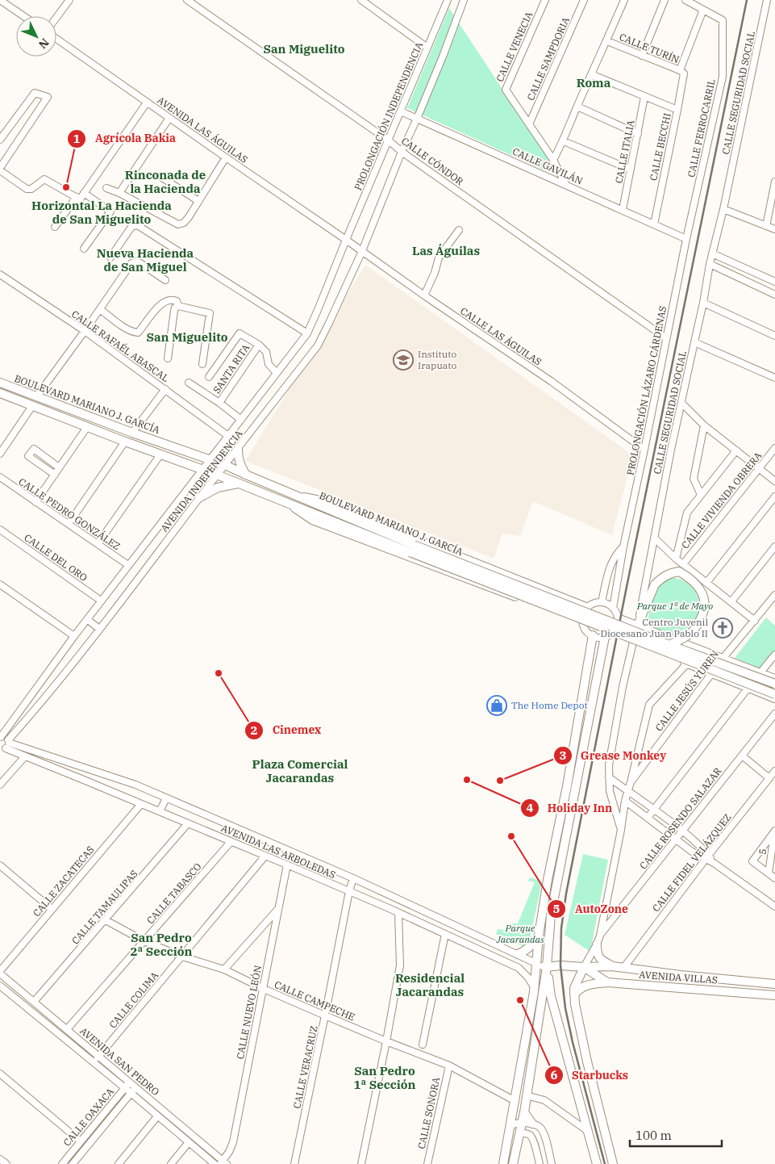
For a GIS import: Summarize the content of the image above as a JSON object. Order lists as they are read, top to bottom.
{
  "streets": {
    "main road": ["BOULEVARD MARIANO J. GARCÍA", "AVENIDA VILLAS"],
    "street": [
      "CALLE VENECIA",
      "CALLE TURÍN",
      "CALLE SAMPDORIA",
      "CALLE SEGURIDAD SOCIAL",
      "PROLONGACIÓN INDEPENDENCIA",
      "CALLE FERROCARRIL",
      "AVENIDA LAS ÁGUILAS",
      "CALLE BECCHI",
      "CALLE ITALIA",
      "CALLE CÓNDOR",
      "CALLE GAVILÁN",
      "CALLE LAS ÁGUILAS",
      "CALLE RAFAÉL ABASCAL",
      "SANTA RITA",
      "PROLONGACIÓN LÁZARO CÁRDENAS",
      "AVENIDA INDEPENDENCIA",
      "CALLE VIVIENDA OBRERA",
      "CALLE PEDRO GONZÁLEZ",
      "CALLE DEL ORO",
      "CALLE JESÚS YUREN",
      "CALLE ROSENDO SALAZAR",
      "AVENIDA LAS ARBOLEDAS",
      "5",
      "CALLE FIDEL VELÁZQUEZ",
      "CALLE ZACATECAS",
      "CALLE TABASCO",
      "CALLE TAMAULIPAS",
      "CALLE COLIMA",
      "CALLE CAMPECHE",
      "CALLE NUEVO LEÓN",
      "AVENIDA SAN PEDRO",
      "CALLE VERACRUZ",
      "CALLE SONORA",
      "CALLE OAXACA"
    ]
  },
  "crossings": [
    ["CALLE VENECIA", "CALLE SAMPDORIA"],
    ["CALLE VENECIA", "CALLE GAVILÁN"],
    ["CALLE TURÍN", "CALLE BECCHI"],
    ["CALLE SEGURIDAD SOCIAL", "CALLE JESÚS YUREN"],
    ["PROLONGACIÓN INDEPENDENCIA", "AVENIDA LAS ÁGUILAS"],
    ["PROLONGACIÓN INDEPENDENCIA", "CALLE CÓNDOR"],
    ["PROLONGACIÓN INDEPENDENCIA", "CALLE GAVILÁN"],
    ["PROLONGACIÓN INDEPENDENCIA", "CALLE LAS ÁGUILAS"],
    ["PROLONGACIÓN INDEPENDENCIA", "AVENIDA INDEPENDENCIA"],
    ["CALLE FERROCARRIL", "CALLE BECCHI"],
    ["CALLE FERROCARRIL", "CALLE GAVILÁN"],
    ["CALLE FERROCARRIL", "PROLONGACIÓN LÁZARO CÁRDENAS"],
    ["AVENIDA LAS ÁGUILAS", "CALLE LAS ÁGUILAS"],
    ["AVENIDA LAS ÁGUILAS", "AVENIDA INDEPENDENCIA"],
    ["CALLE BECCHI", "CALLE GAVILÁN"],
    ["CALLE ITALIA", "CALLE GAVILÁN"],
    ["CALLE CÓNDOR", "PROLONGACIÓN LÁZARO CÁRDENAS"],
    ["CALLE CÓNDOR", "AVENIDA INDEPENDENCIA"],
    ["CALLE GAVILÁN", "PROLONGACIÓN LÁZARO CÁRDENAS"],
    ["CALLE LAS ÁGUILAS", "PROLONGACIÓN LÁZARO CÁRDENAS"],
    ["CALLE LAS ÁGUILAS", "AVENIDA INDEPENDENCIA"],
    ["CALLE RAFAÉL ABASCAL", "AVENIDA INDEPENDENCIA"],
    ["BOULEVARD MARIANO J. GARCÍA", "AVENIDA INDEPENDENCIA"],
    ["AVENIDA INDEPENDENCIA", "CALLE PEDRO GONZÁLEZ"],
    ["AVENIDA INDEPENDENCIA", "CALLE DEL ORO"],
    ["AVENIDA INDEPENDENCIA", "AVENIDA LAS ARBOLEDAS"],
    ["CALLE JESÚS YUREN", "CALLE ROSENDO SALAZAR"],
    ["CALLE JESÚS YUREN", "AVENIDA VILLAS"],
    ["AVENIDA LAS ARBOLEDAS", "CALLE ZACATECAS"],
    ["AVENIDA LAS ARBOLEDAS", "CALLE TABASCO"],
    ["AVENIDA LAS ARBOLEDAS", "CALLE TAMAULIPAS"],
    ["AVENIDA LAS ARBOLEDAS", "CALLE COLIMA"],
    ["AVENIDA LAS ARBOLEDAS", "CALLE NUEVO LEÓN"],
    ["AVENIDA LAS ARBOLEDAS", "CALLE VERACRUZ"],
    ["CALLE FIDEL VELÁZQUEZ", "AVENIDA VILLAS"],
    ["CALLE TABASCO", "CALLE CAMPECHE"],
    ["CALLE TABASCO", "AVENIDA SAN PEDRO"],
    ["CALLE TAMAULIPAS", "CALLE CAMPECHE"],
    ["CALLE TAMAULIPAS", "AVENIDA SAN PEDRO"],
    ["CALLE COLIMA", "CALLE CAMPECHE"],
    ["CALLE COLIMA", "AVENIDA SAN PEDRO"],
    ["CALLE CAMPECHE", "CALLE NUEVO LEÓN"],
    ["CALLE CAMPECHE", "CALLE VERACRUZ"],
    ["CALLE CAMPECHE", "CALLE SONORA"],
    ["CALLE NUEVO LEÓN", "AVENIDA SAN PEDRO"],
    ["AVENIDA SAN PEDRO", "CALLE OAXACA"]
  ],
  "districts": [
    "San Miguelito",
    "Roma",
    "Rinconada de la Hacienda",
    "Horizontal La Hacienda de San Miguelito",
    "Las Águilas",
    "Nueva Hacienda de San Miguel",
    "San Miguelito",
    "Plaza Comercial Jacarandas",
    "San Pedro 2ª Sección",
    "Residencial Jacarandas",
    "San Pedro 1ª Sección"
  ],
  "parks": ["Parque 1º de Mayo", "Parque Jacarandas"],
  "places": {
    "other": [
      "Agrícola Bakia",
      "Cinemex",
      "Holiday Inn",
      "Grease Monkey",
      "AutoZone",
      "Starbucks"
    ],
    "school or university": ["Instituto Irapuato"],
    "church": ["Centro Juvenil Diocesano Juan Pablo II"],
    "shop": ["The Home Depot"]
  },
  "scale_bar": "100 m",
  "north": "bottom right"
}
